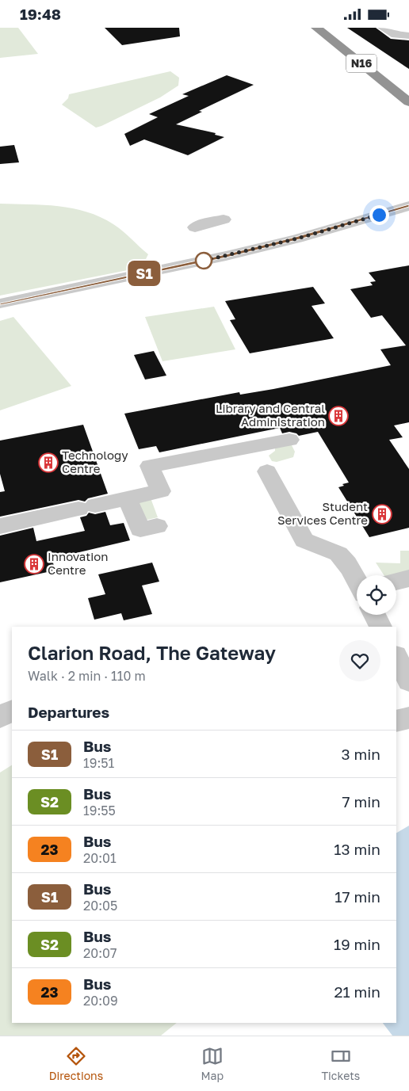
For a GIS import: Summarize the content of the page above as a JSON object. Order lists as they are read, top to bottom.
{
  "streets": {
    "highway": ["N16"]
  },
  "places": {
    "building": [
      "Library and Central Administration",
      "Technology Centre",
      "Student Services Centre",
      "Innovation Centre"
    ]
  },
  "lines": ["bus line S1"],
  "page": {
    "status": "19:48",
    "on_map": "S1",
    "heading": [
      ["Clarion Road, The Gateway", "Walk · 2 min · 110 m"],
      "Departures"
    ],
    "list": [
      {
        "mark": "S1",
        "name": "Bus",
        "note": "19:51",
        "value": "3 min"
      },
      {
        "mark": "S2",
        "name": "Bus",
        "note": "19:55",
        "value": "7 min"
      },
      {
        "mark": "23",
        "name": "Bus",
        "note": "20:01",
        "value": "13 min"
      },
      {
        "mark": "S1",
        "name": "Bus",
        "note": "20:05",
        "value": "17 min"
      },
      {
        "mark": "S2",
        "name": "Bus",
        "note": "20:07",
        "value": "19 min"
      },
      {
        "mark": "23",
        "name": "Bus",
        "note": "20:09",
        "value": "21 min"
      }
    ],
    "tabs": ["Directions", "Map", "Tickets"]
  }
}
